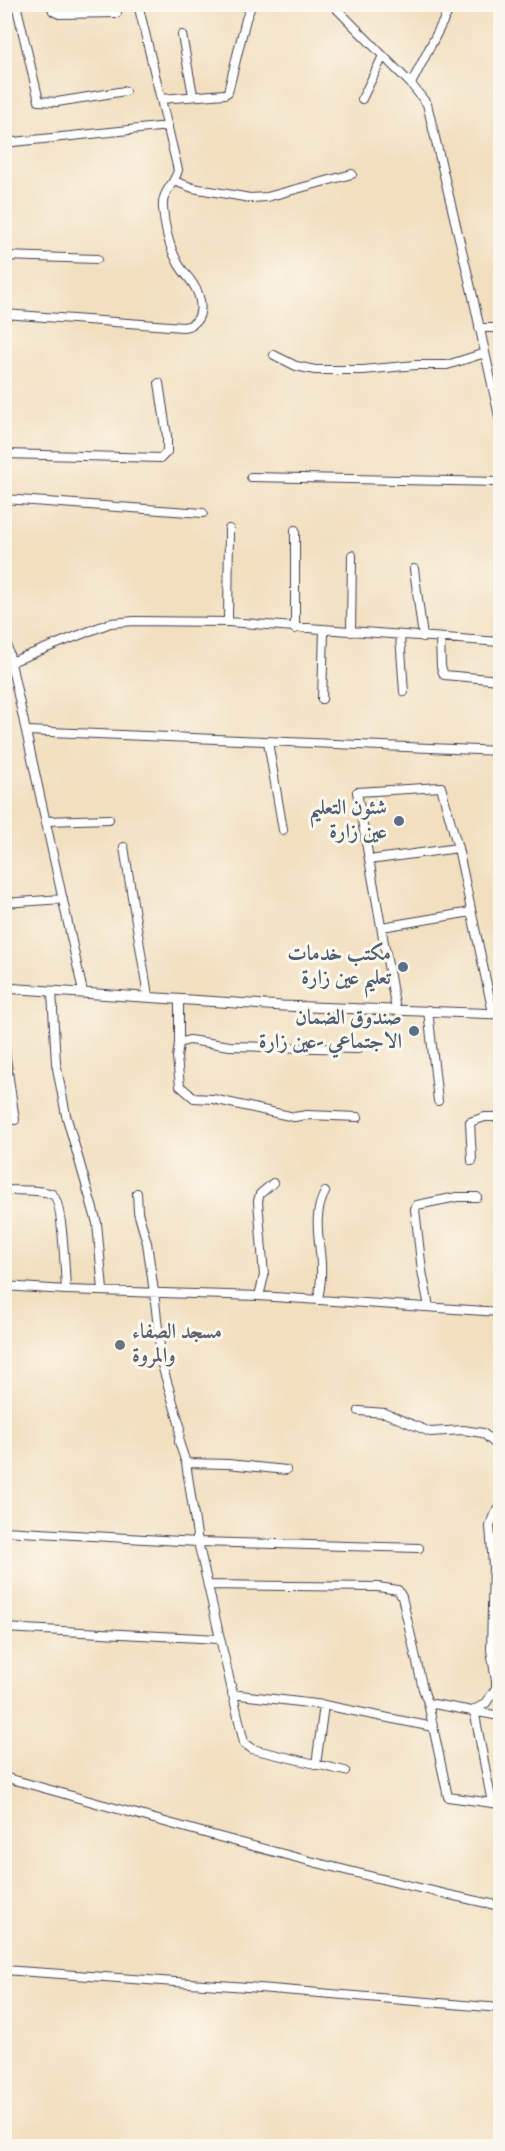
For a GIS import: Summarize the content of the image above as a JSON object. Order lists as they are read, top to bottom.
{
  "places": [
    "شئون التعليم عين زارة",
    "مكتب خدمات تعليم عين زارة",
    "صندوق الضمان الاجتماعي -عين زارة",
    "مسجد الصفاء والمروة"
  ]
}
